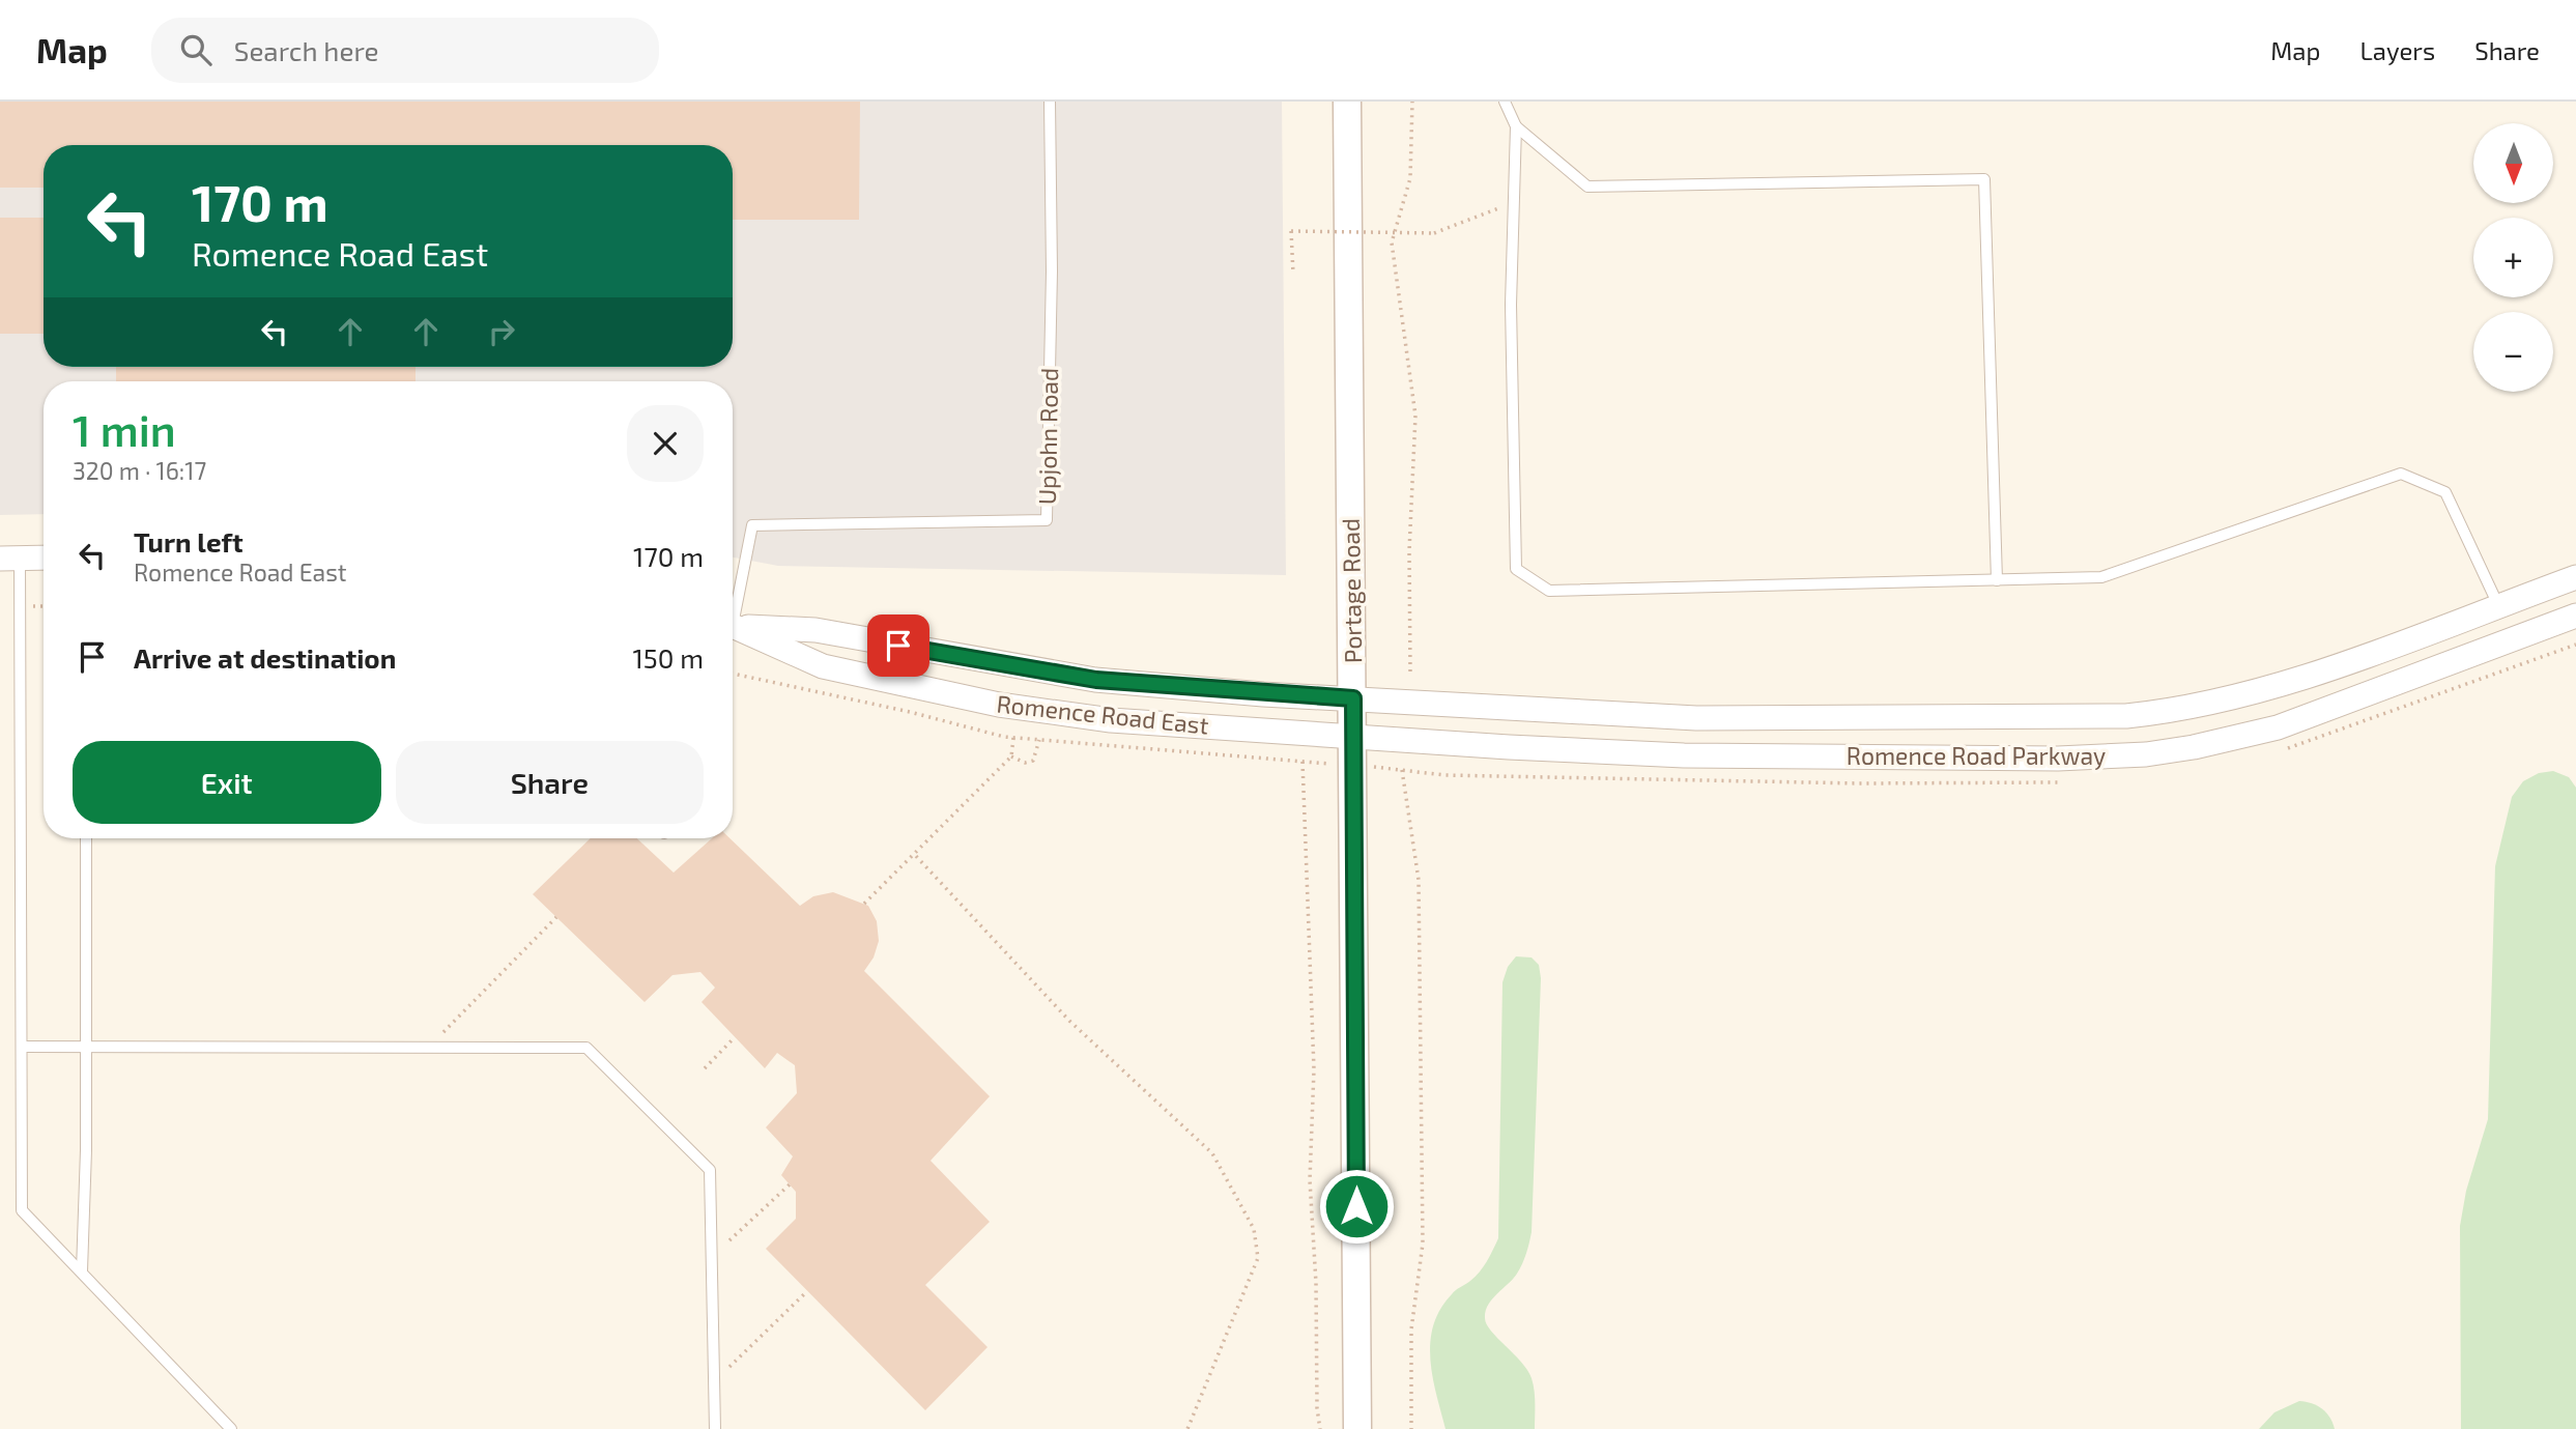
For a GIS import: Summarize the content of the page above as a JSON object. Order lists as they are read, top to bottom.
{
  "streets": {
    "main road": ["Portage Road"],
    "street": ["Romence Road East", "Romence Road Parkway"],
    "lane": ["Upjohn Road"]
  },
  "crossings": [
    ["Portage Road", "Romence Road East"],
    ["Portage Road", "Romence Road Parkway"],
    ["Romence Road East", "Romence Road Parkway"]
  ],
  "north": "bottom",
  "page": {
    "header": "Map",
    "search": "Search here",
    "nav": ["Map", "Layers", "Share"],
    "map_buttons": ["+", "−"],
    "turn": ["170 m", "Romence Road East"],
    "heading": ["1 min", "320 m · 16:17"],
    "list": [
      {
        "name": "Turn left",
        "note": "Romence Road East",
        "value": "170 m"
      },
      {
        "name": "Arrive at destination",
        "value": "150 m"
      }
    ],
    "buttons": ["Exit", "Share"]
  }
}
